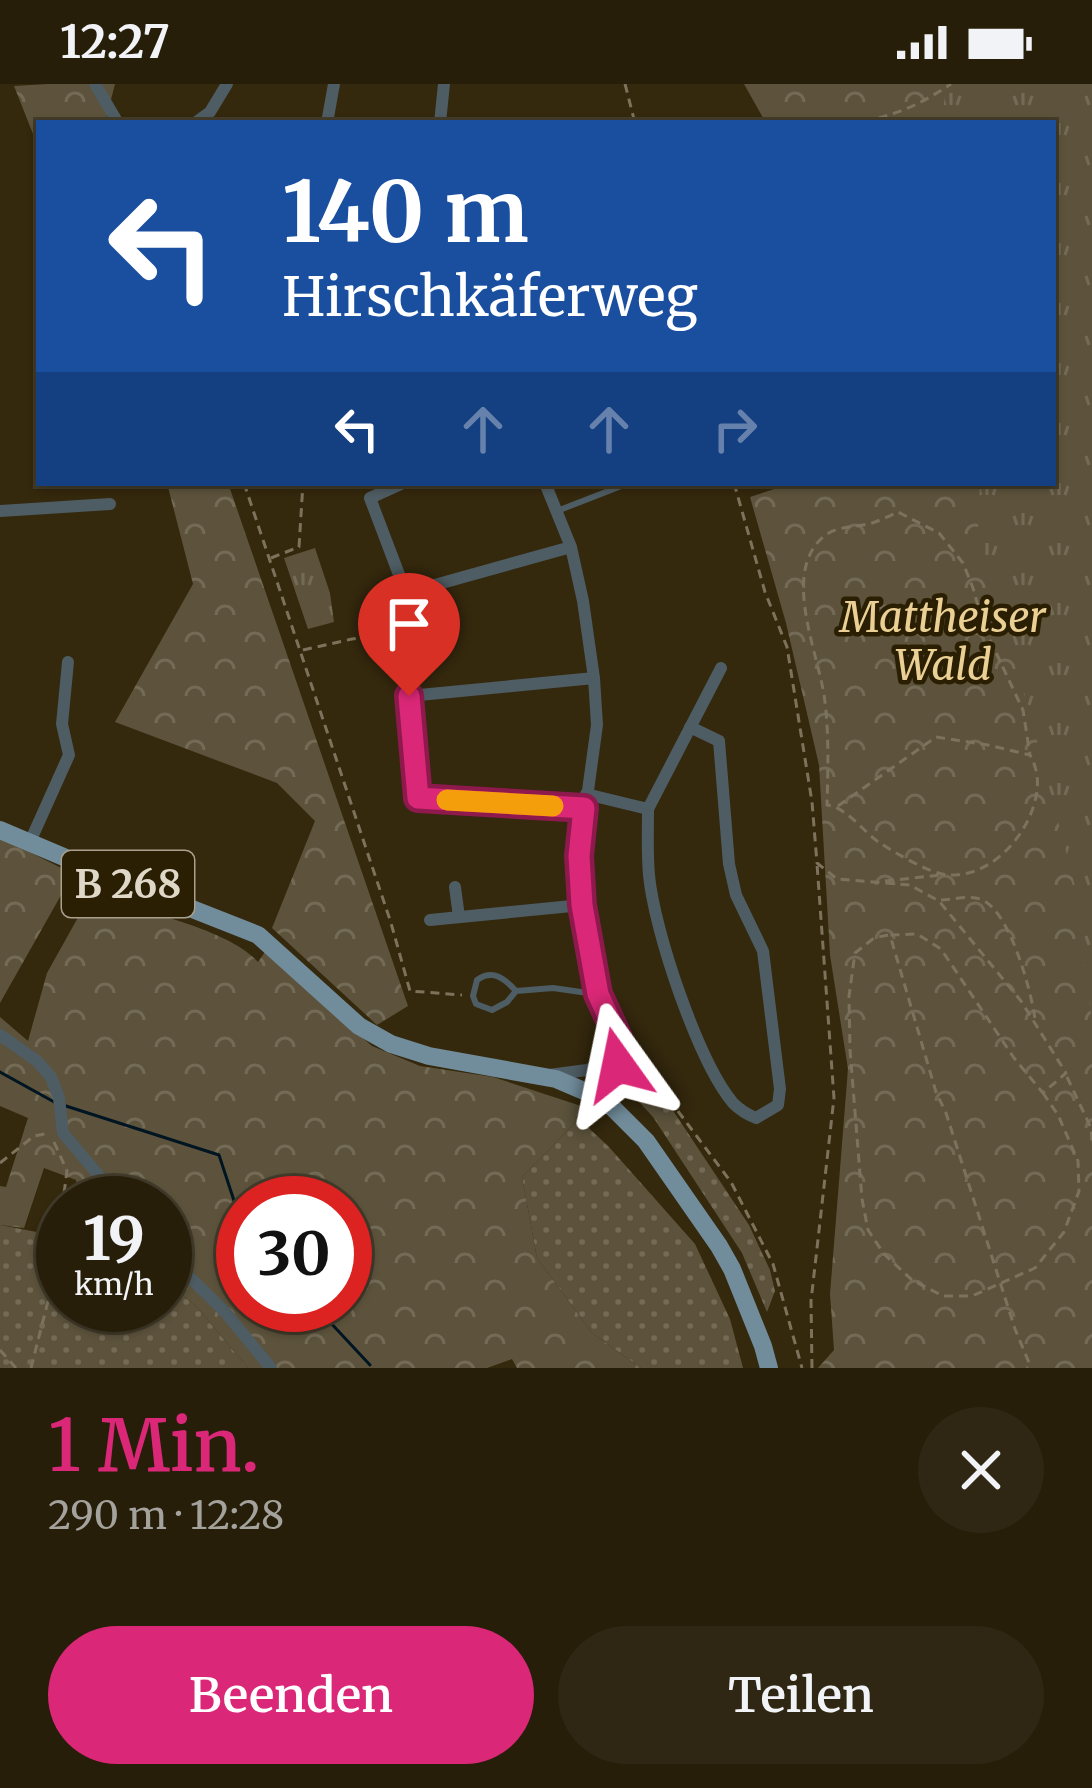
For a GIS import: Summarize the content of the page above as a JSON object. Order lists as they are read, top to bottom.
{
  "streets": {
    "main road": ["B 268"]
  },
  "parks": ["Mattheiser Wald"],
  "page": {
    "status": "12:27",
    "turn": ["140 m", "Hirschkäferweg"],
    "speed": "19 km/h",
    "limit": "30",
    "heading": ["1 Min.", "290 m · 12:28"],
    "buttons": ["Beenden", "Teilen"]
  }
}
